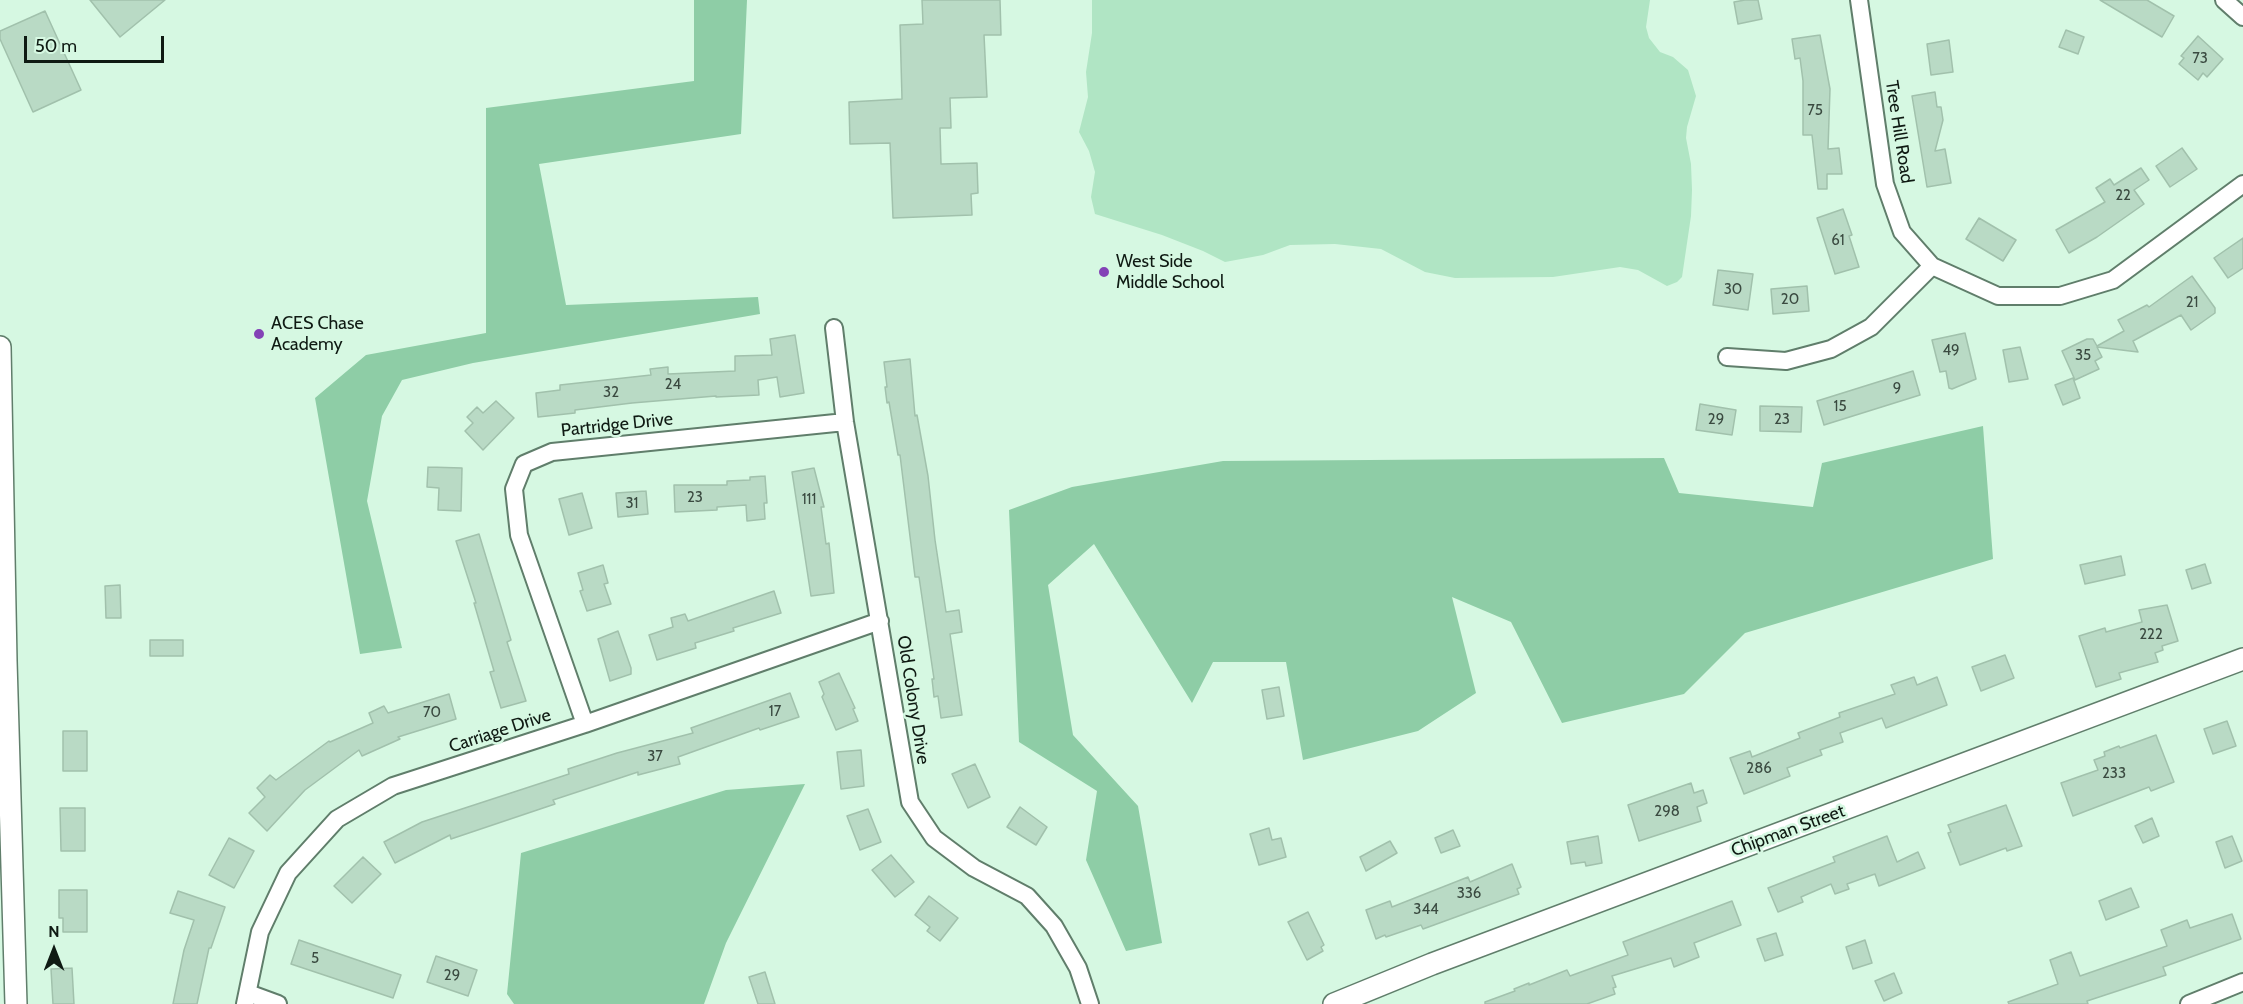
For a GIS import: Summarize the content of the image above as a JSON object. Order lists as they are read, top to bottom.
{
  "streets": {
    "street": [
      "Tree Hill Road",
      "Partridge Drive",
      "Old Colony Drive",
      "Carriage Drive",
      "Chipman Street"
    ]
  },
  "crossings": [
    ["Partridge Drive", "Old Colony Drive"],
    ["Partridge Drive", "Carriage Drive"],
    ["Old Colony Drive", "Carriage Drive"]
  ],
  "places": ["West Side Middle School", "ACES Chase Academy"],
  "house_numbers": [
    "73",
    "75",
    "22",
    "61",
    "30",
    "20",
    "21",
    "49",
    "35",
    "24",
    "9",
    "32",
    "15",
    "29",
    "23",
    "23",
    "111",
    "31",
    "222",
    "17",
    "70",
    "37",
    "286",
    "233",
    "298",
    "336",
    "344",
    "5",
    "29"
  ],
  "scale_bar": "50 m",
  "north": "top"
}
